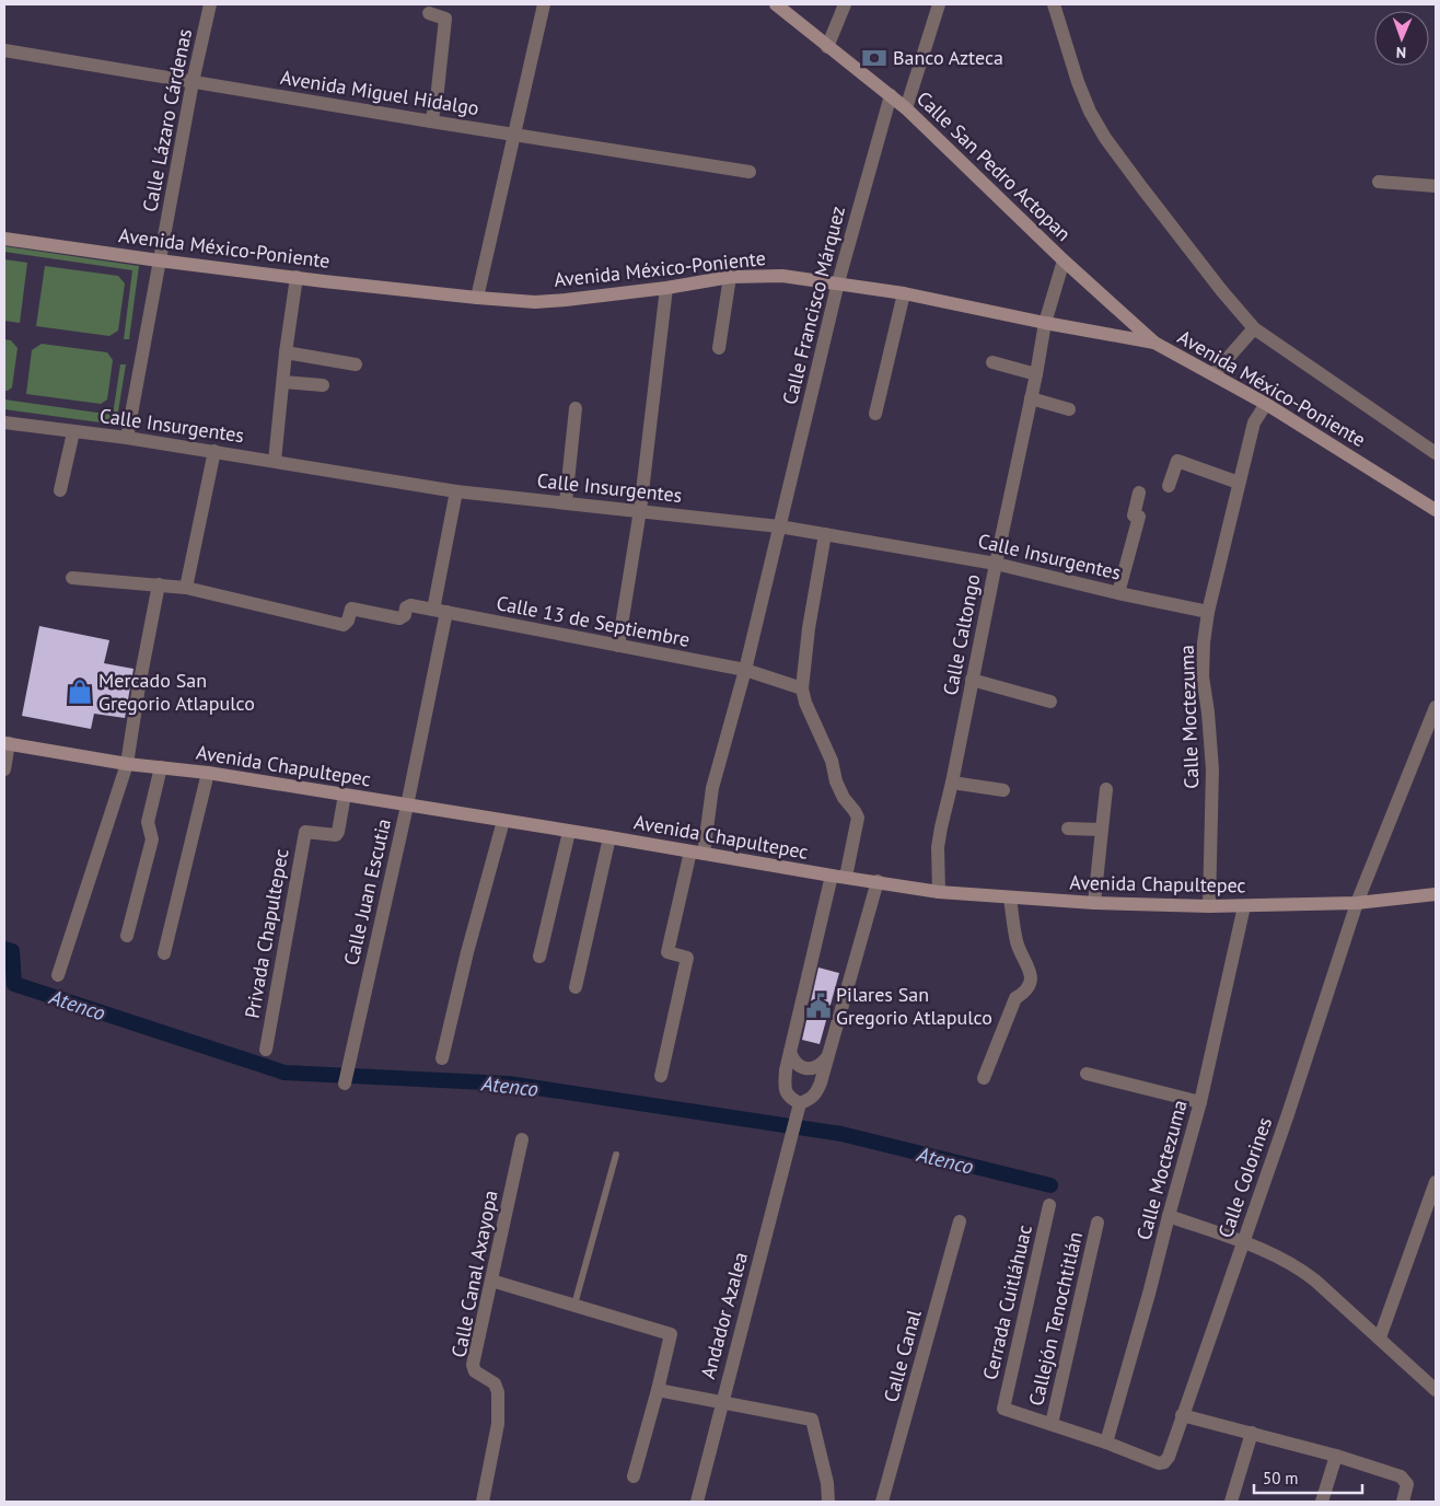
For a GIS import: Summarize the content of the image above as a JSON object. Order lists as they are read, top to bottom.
{
  "streets": {
    "main road": ["Calle San Pedro Actopan", "Avenida México-Poniente", "Avenida Chapultepec"],
    "street": [
      "Avenida Miguel Hidalgo",
      "Calle Lázaro Cárdenas",
      "Calle Francisco Márquez",
      "Calle Insurgentes",
      "Calle 13 de Septiembre",
      "Calle Caltongo",
      "Calle Moctezuma",
      "Calle Juan Escutia",
      "Privada Chapultepec",
      "Calle Colorines",
      "Calle Canal Axayopa",
      "Cerrada Cuitláhuac",
      "Andador Azalea",
      "Callejón Tenochtitlán",
      "Calle Canal"
    ]
  },
  "crossings": [
    ["Avenida Miguel Hidalgo", "Calle Lázaro Cárdenas"],
    ["Calle Lázaro Cárdenas", "Avenida México-Poniente"],
    ["Calle Lázaro Cárdenas", "Calle Insurgentes"],
    ["Calle San Pedro Actopan", "Avenida México-Poniente"],
    ["Calle San Pedro Actopan", "Calle Francisco Márquez"],
    ["Calle San Pedro Actopan", "Calle Caltongo"],
    ["Avenida México-Poniente", "Calle Francisco Márquez"],
    ["Avenida México-Poniente", "Calle Caltongo"],
    ["Avenida México-Poniente", "Calle Moctezuma"],
    ["Calle Francisco Márquez", "Calle Insurgentes"],
    ["Calle Insurgentes", "Calle Caltongo"],
    ["Calle Insurgentes", "Calle Moctezuma"],
    ["Calle 13 de Septiembre", "Calle Juan Escutia"],
    ["Calle Caltongo", "Avenida Chapultepec"],
    ["Calle Moctezuma", "Avenida Chapultepec"],
    ["Calle Moctezuma", "Calle Colorines"],
    ["Avenida Chapultepec", "Calle Juan Escutia"],
    ["Avenida Chapultepec", "Privada Chapultepec"],
    ["Avenida Chapultepec", "Calle Colorines"],
    ["Cerrada Cuitláhuac", "Callejón Tenochtitlán"]
  ],
  "water": ["Atenco"],
  "places": {
    "bank": ["Banco Azteca"],
    "shop": ["Mercado San Gregorio Atlapulco"],
    "public building": ["Pilares San Gregorio Atlapulco"]
  },
  "scale_bar": "50 m",
  "north": "bottom"
}
